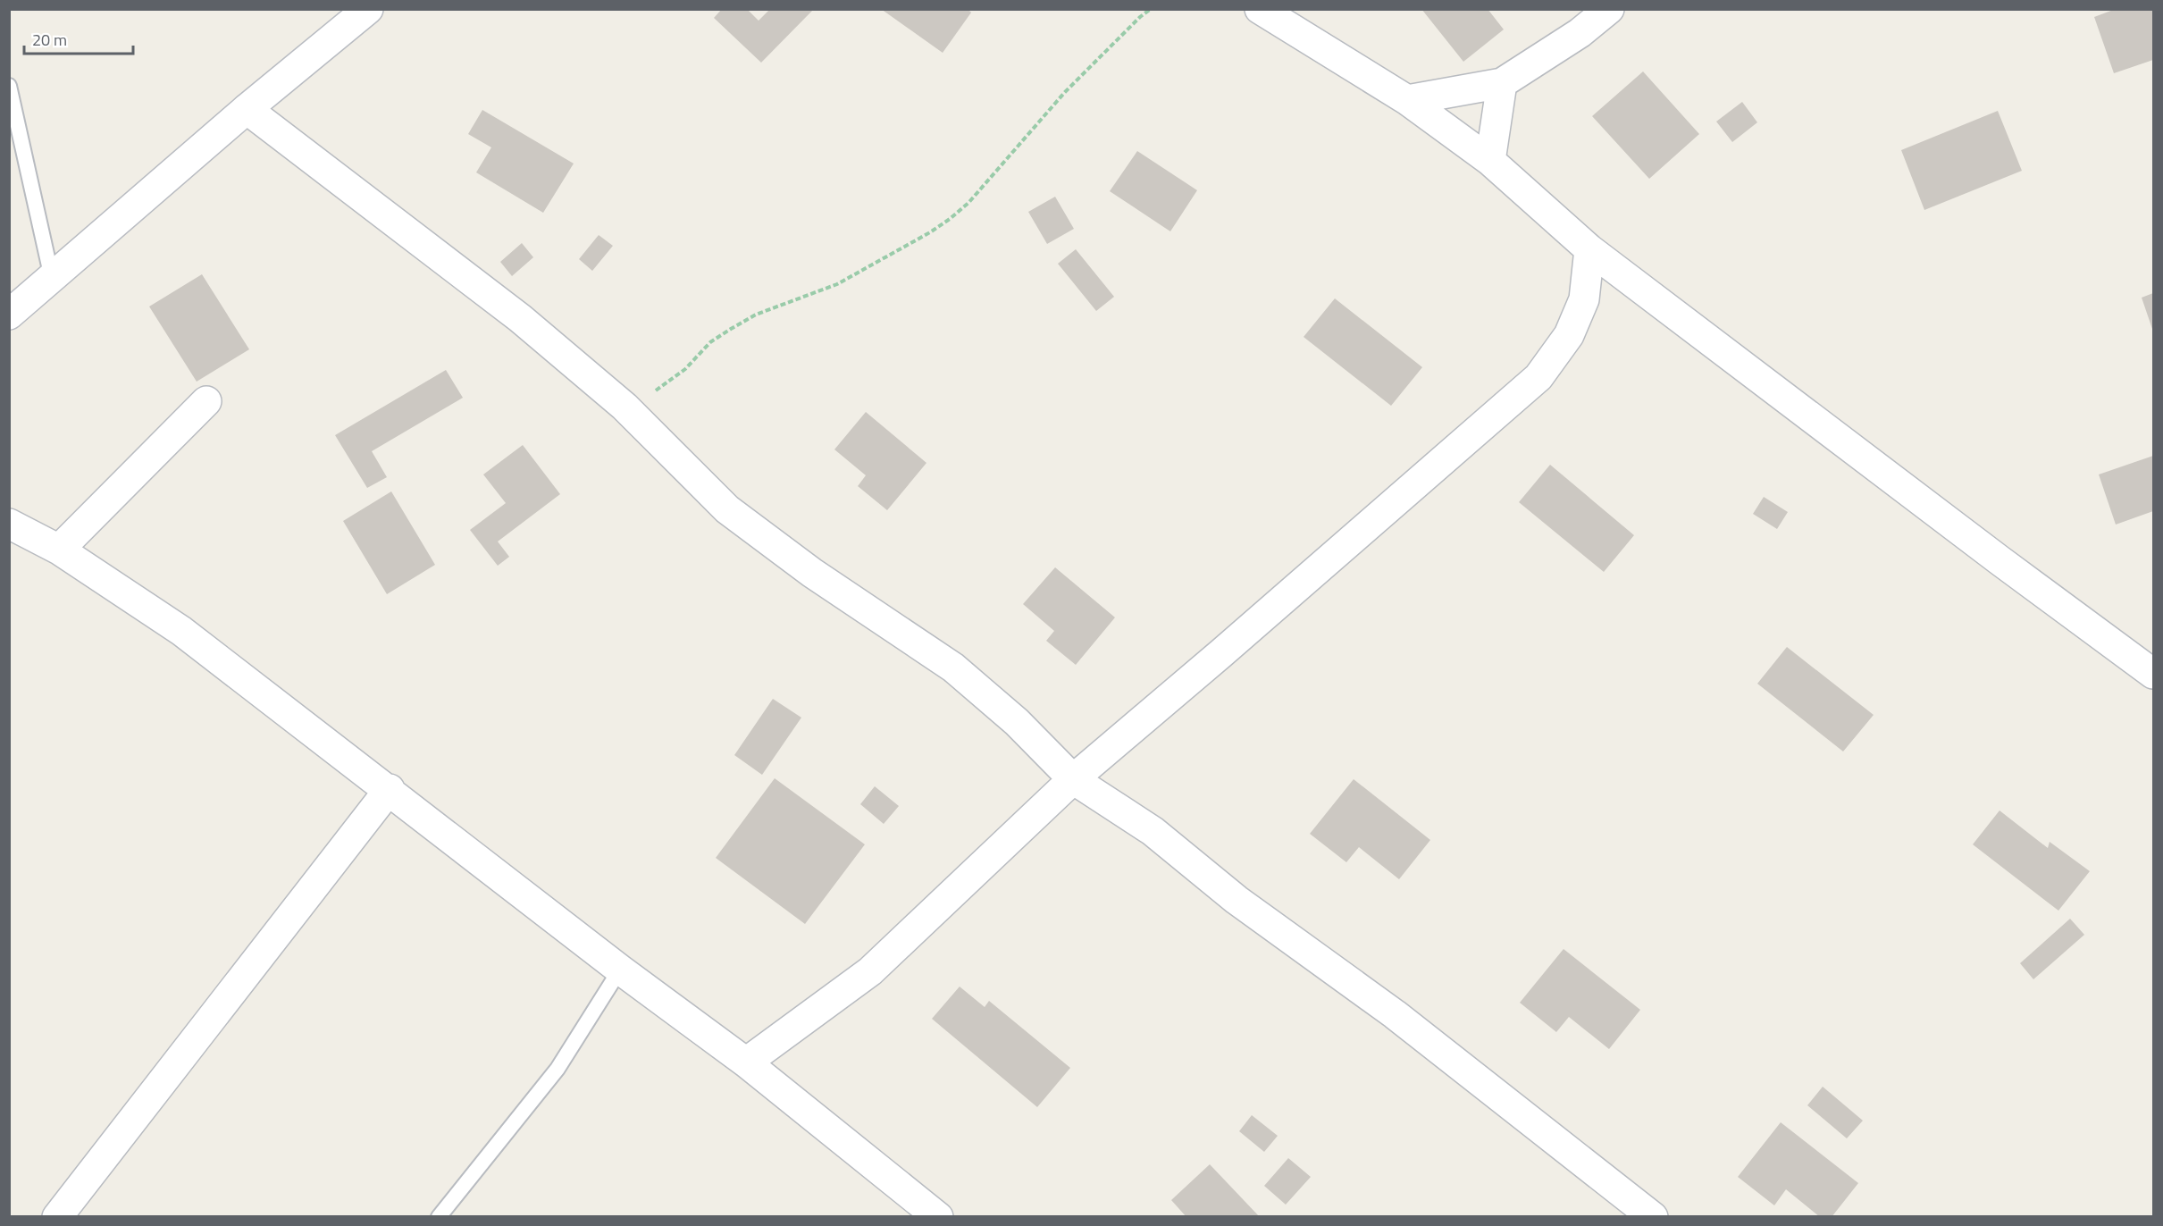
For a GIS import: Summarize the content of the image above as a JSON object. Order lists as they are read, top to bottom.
{
  "scale_bar": "20 m"
}
